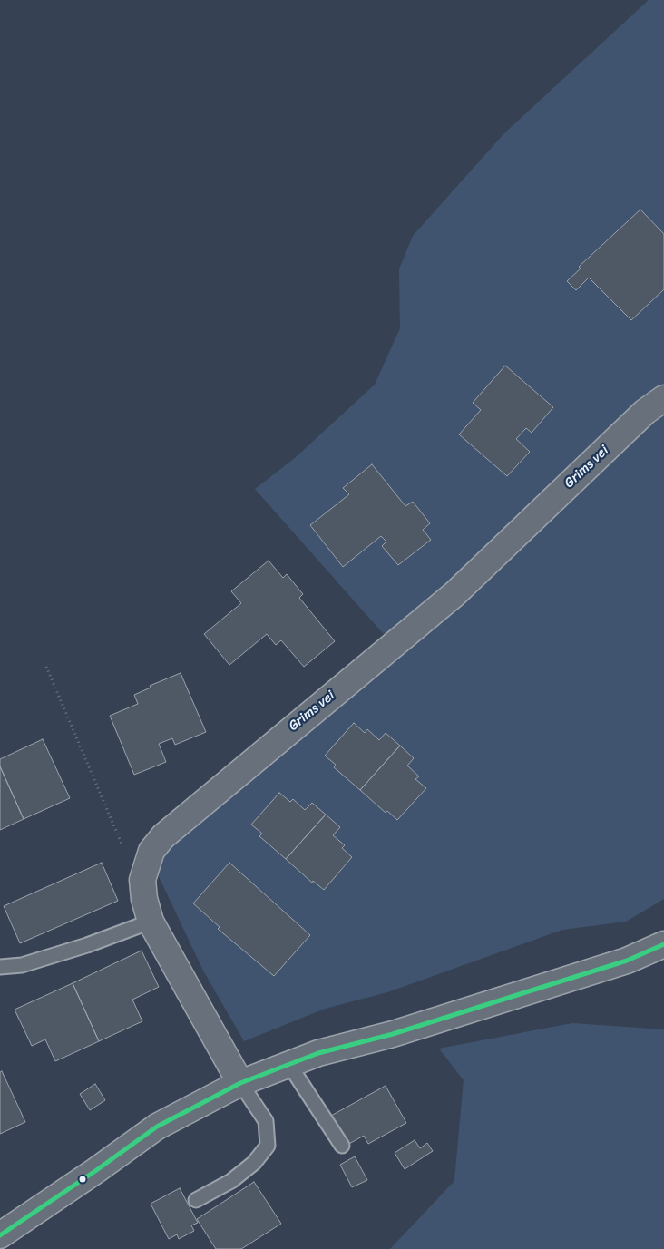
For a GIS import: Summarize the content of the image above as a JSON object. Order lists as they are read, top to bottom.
{
  "streets": {
    "street": ["Grims vei"]
  }
}
